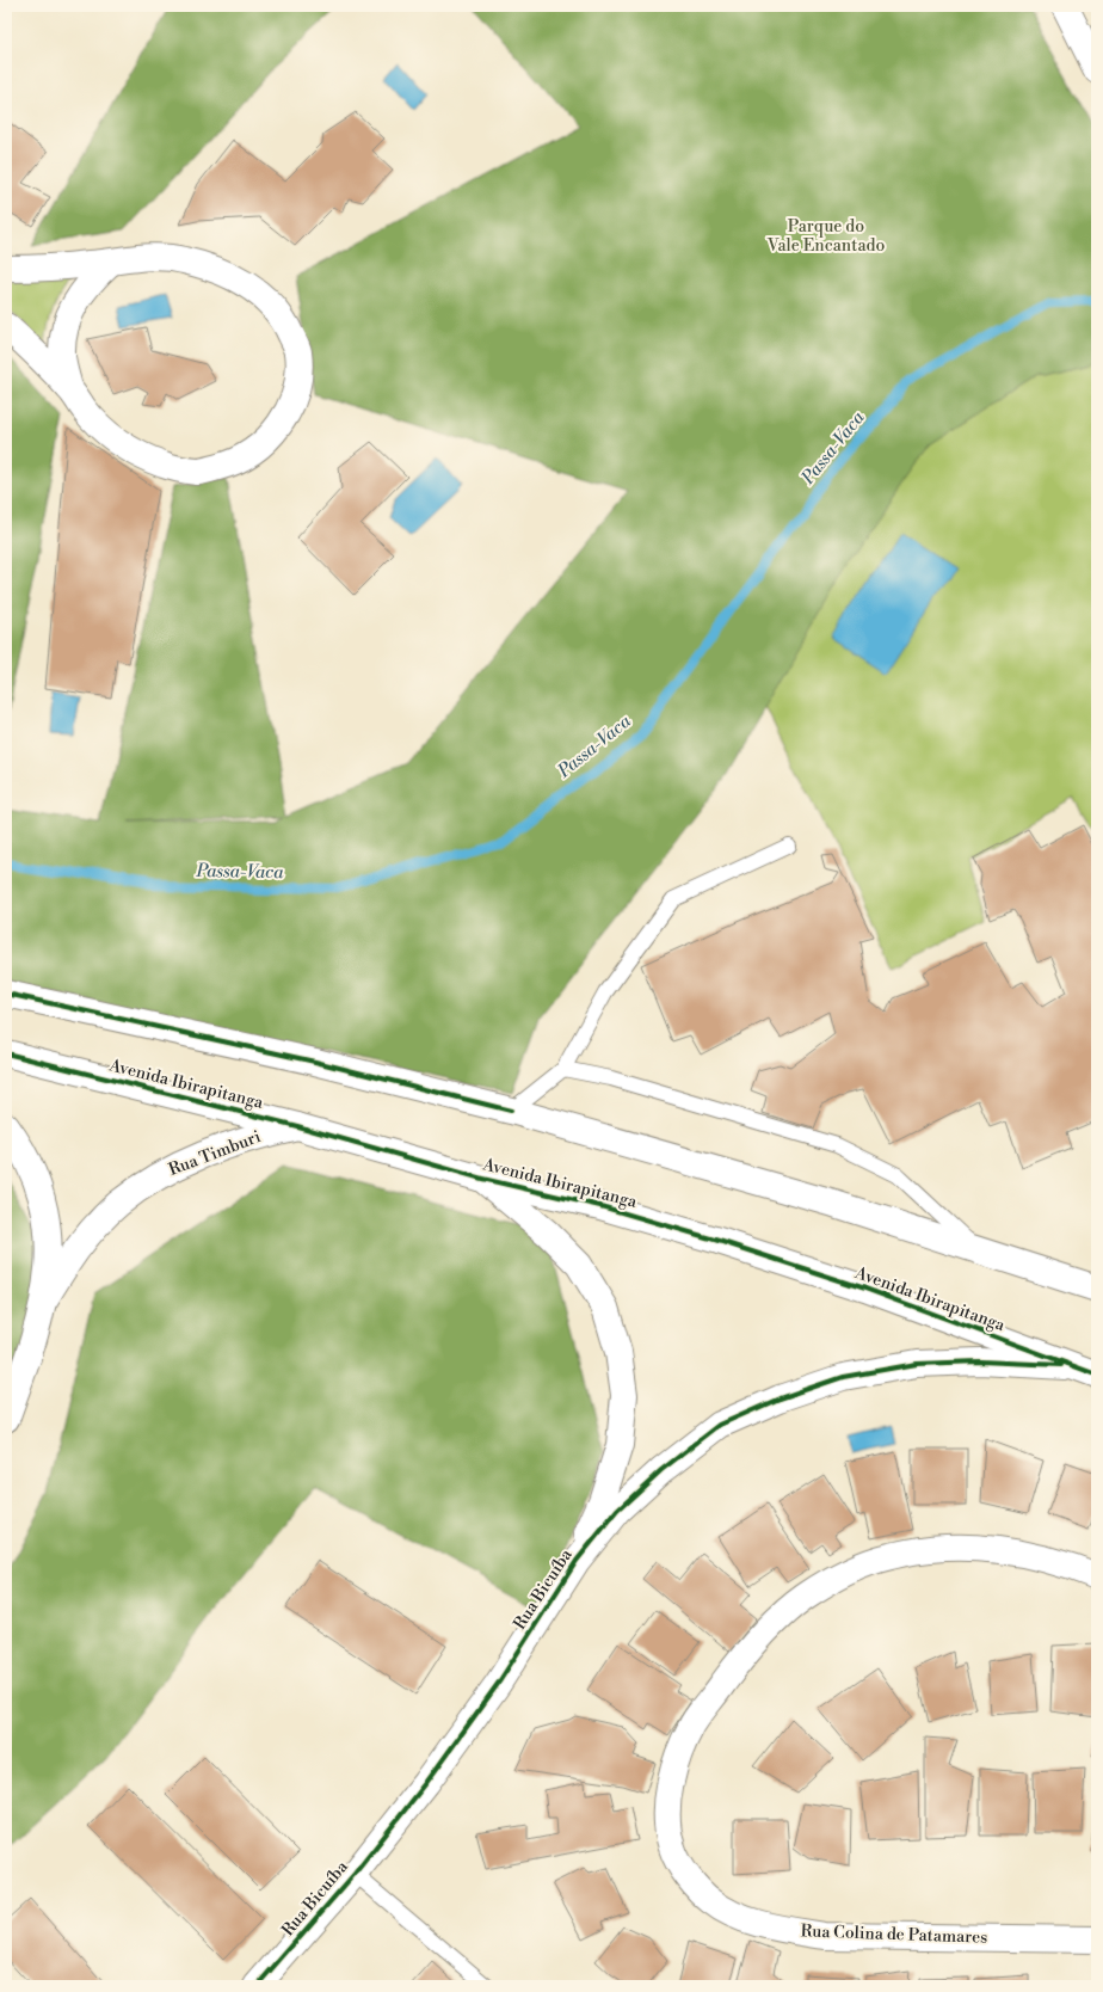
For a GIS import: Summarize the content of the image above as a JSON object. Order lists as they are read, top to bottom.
{
  "streets": {
    "street": [
      "Avenida Ibirapitanga",
      "Rua Timburi",
      "Rua Bicuíba",
      "Rua Colina de Patamares"
    ]
  },
  "crossings": [
    ["Avenida Ibirapitanga", "Rua Timburi"],
    ["Avenida Ibirapitanga", "Rua Bicuíba"]
  ],
  "water": ["Passa-Vaca"],
  "parks": ["Parque do Vale Encantado"]
}
